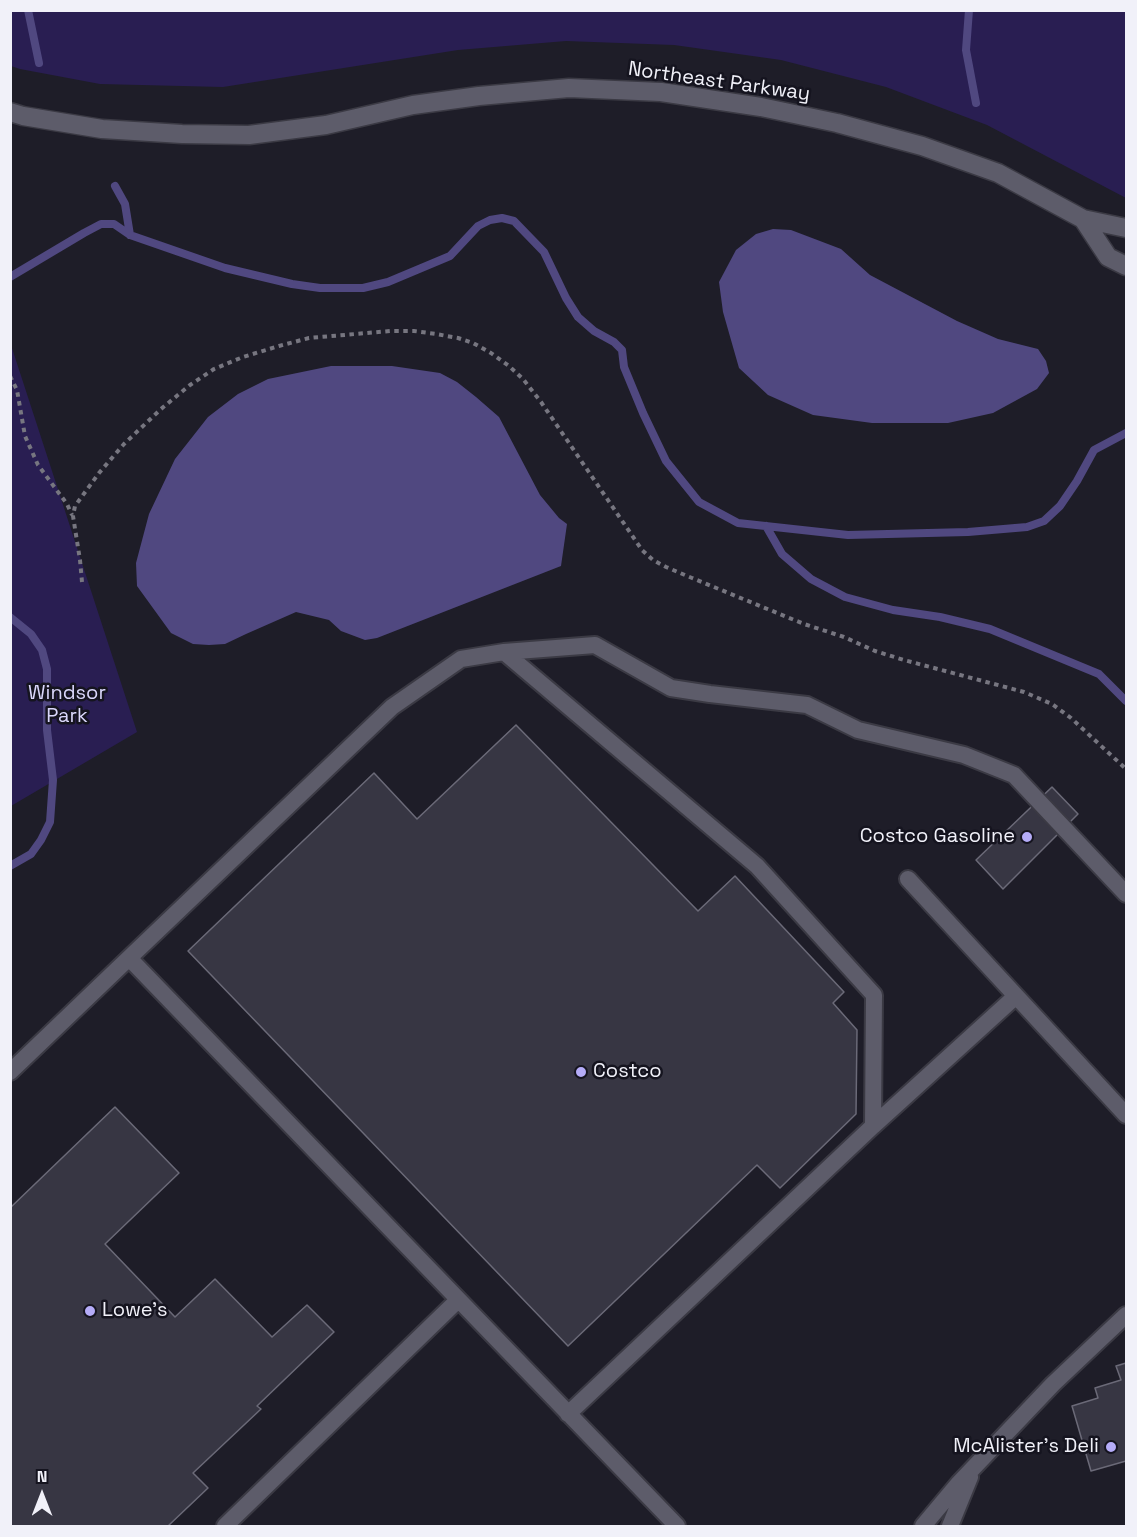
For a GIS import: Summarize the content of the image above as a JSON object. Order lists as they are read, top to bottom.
{
  "streets": {
    "street": ["Northeast Parkway"]
  },
  "parks": ["Windsor Park"],
  "places": [
    "Costco Gasoline",
    "Costco",
    "Lowe's",
    "McAlister's Deli"
  ],
  "north": "top"
}
